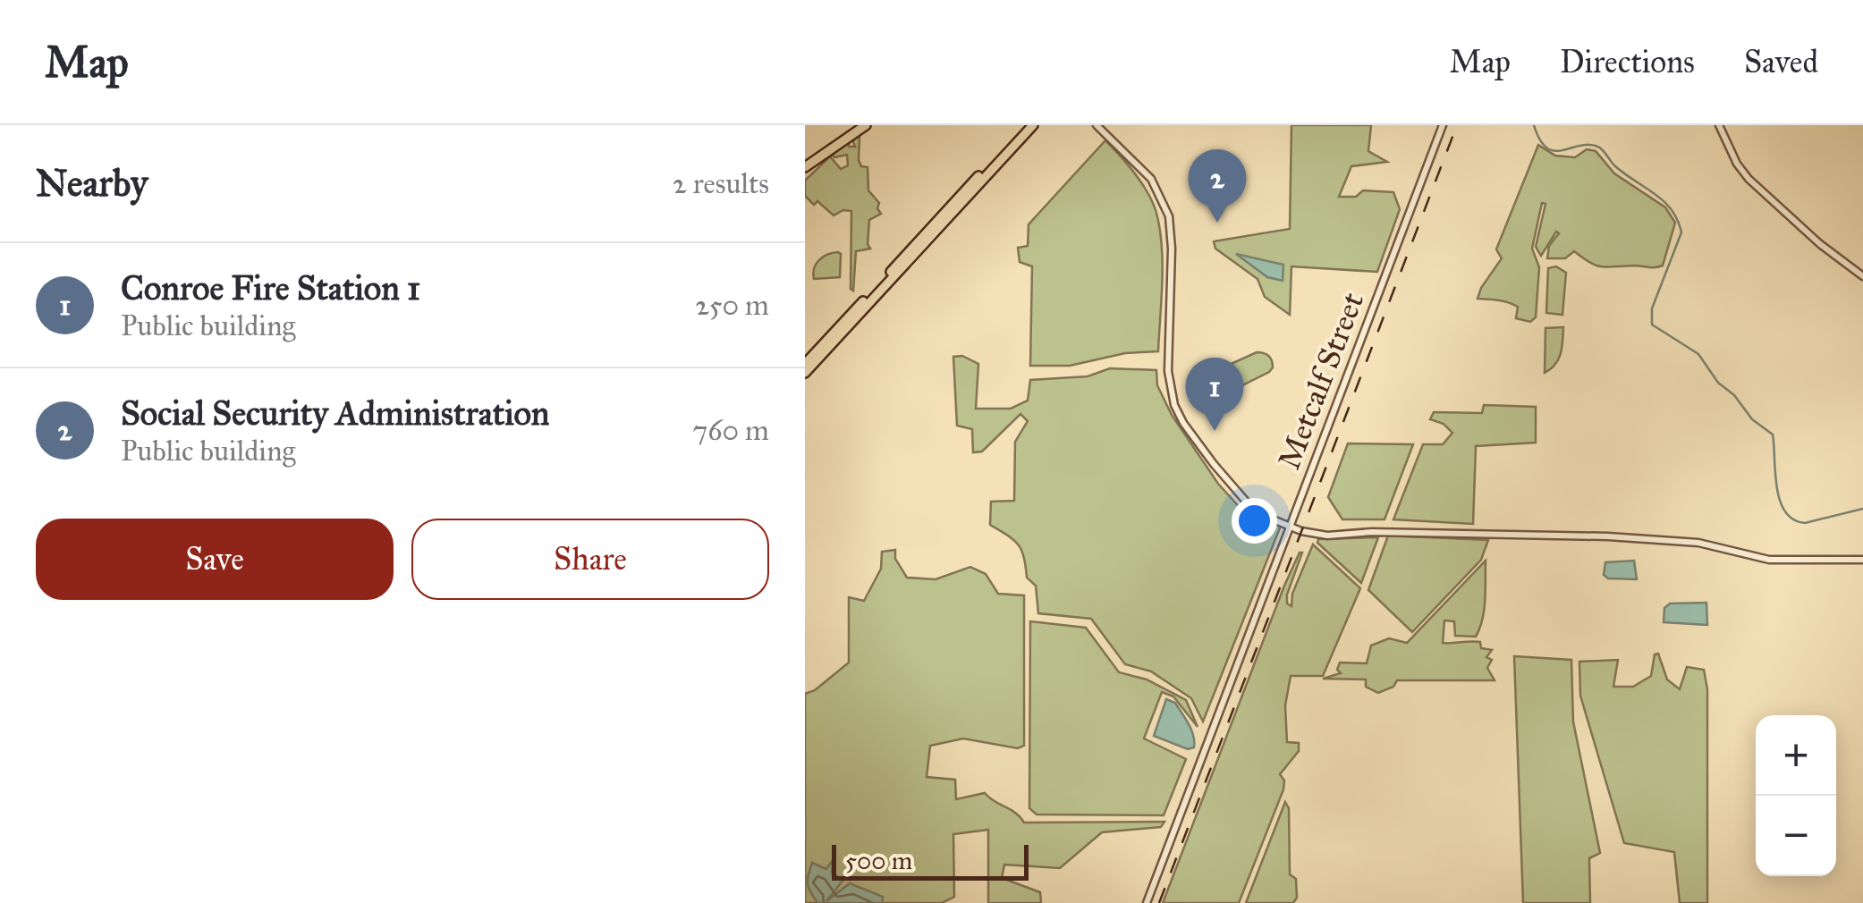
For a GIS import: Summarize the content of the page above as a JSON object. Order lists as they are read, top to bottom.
{
  "streets": {
    "street": ["Metcalf Street"]
  },
  "scale_bar": "500 m",
  "page": {
    "header": "Map",
    "nav": ["Map", "Directions", "Saved"],
    "heading": ["Nearby", "2 results"],
    "pins": ["2", "1"],
    "list": [
      {
        "mark": "1",
        "name": "Conroe Fire Station 1",
        "note": "Public building",
        "value": "250 m"
      },
      {
        "mark": "2",
        "name": "Social Security Administration",
        "note": "Public building",
        "value": "760 m"
      }
    ],
    "buttons": ["Save", "Share"],
    "map_buttons": ["+", "−"],
    "scale": "500 m"
  }
}
